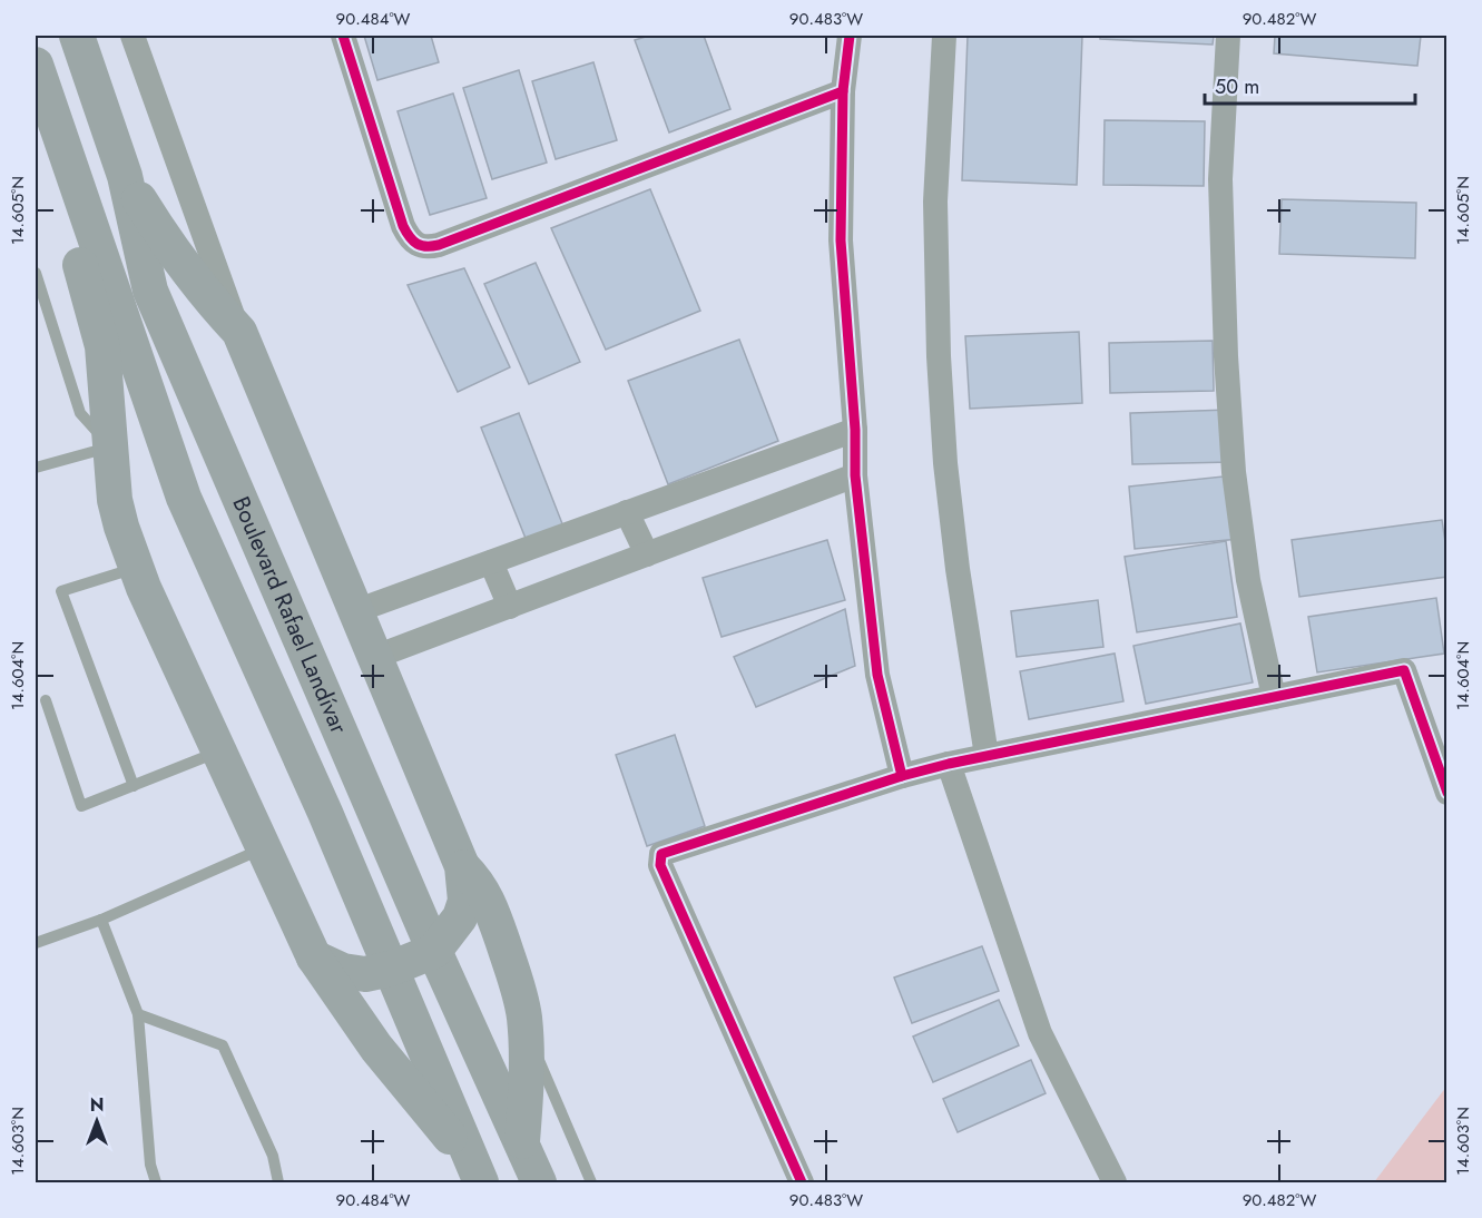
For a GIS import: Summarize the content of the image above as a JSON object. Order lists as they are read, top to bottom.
{
  "streets": {
    "main road": ["Boulevard Rafael Landívar"]
  },
  "scale_bar": "50 m",
  "north": "top",
  "coordinates": [
    "90.484°W",
    "90.483°W",
    "90.482°W",
    "14.605°N",
    "14.604°N",
    "14.603°N"
  ]
}
